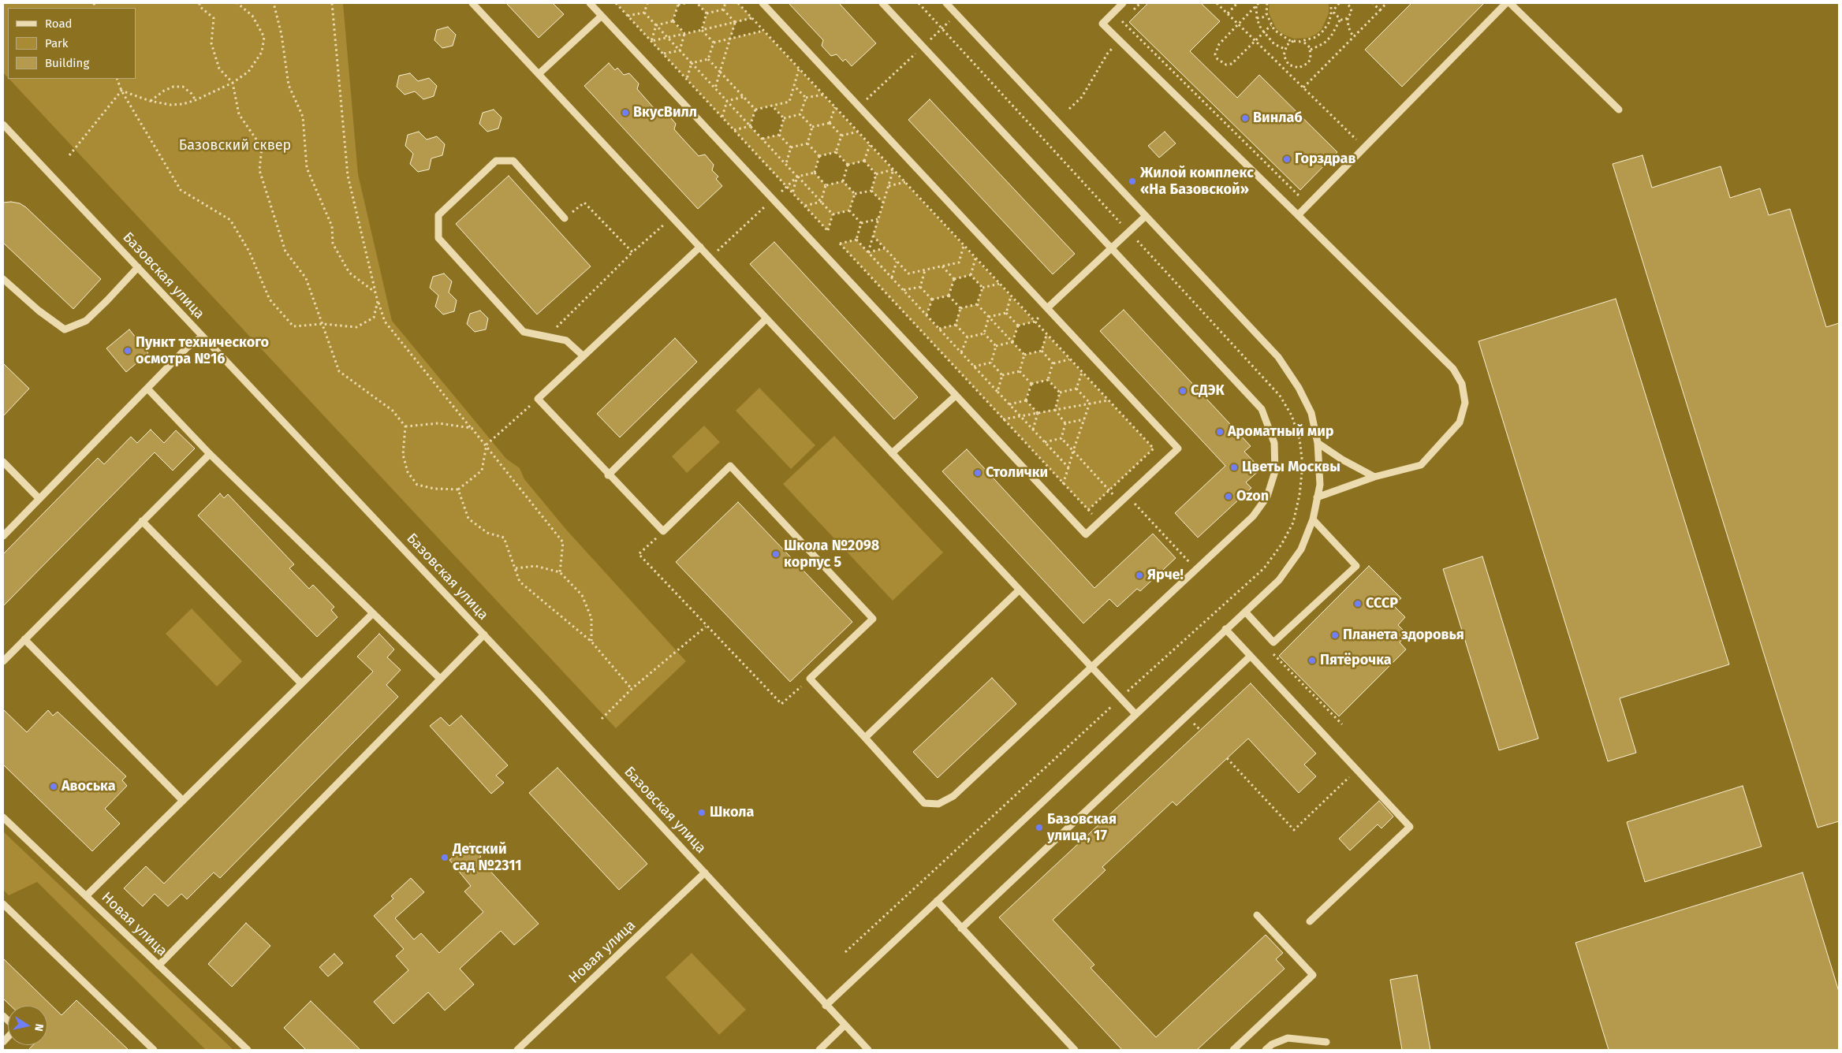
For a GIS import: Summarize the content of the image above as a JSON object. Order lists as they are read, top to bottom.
{
  "streets": {
    "street": ["Базовская улица", "Новая улица"]
  },
  "crossings": [
    ["Базовская улица", "Новая улица"]
  ],
  "parks": ["Базовский сквер"],
  "places": [
    "ВкусВилл",
    "Винлаб",
    "Горздрав",
    "Жилой комплекс «На Базовской»",
    "Пункт технического осмотра №16",
    "СДЭК",
    "Ароматный мир",
    "Цветы Москвы",
    "Столички",
    "Ozon",
    "Школа №2098 корпус 5",
    "Ярче!",
    "СССР",
    "Планета здоровья",
    "Пятёрочка",
    "Авоська",
    "Школа",
    "Базовская улица, 17",
    "Детский сад №2311"
  ],
  "legend": ["Road", "Park", "Building"],
  "north": "right"
}
